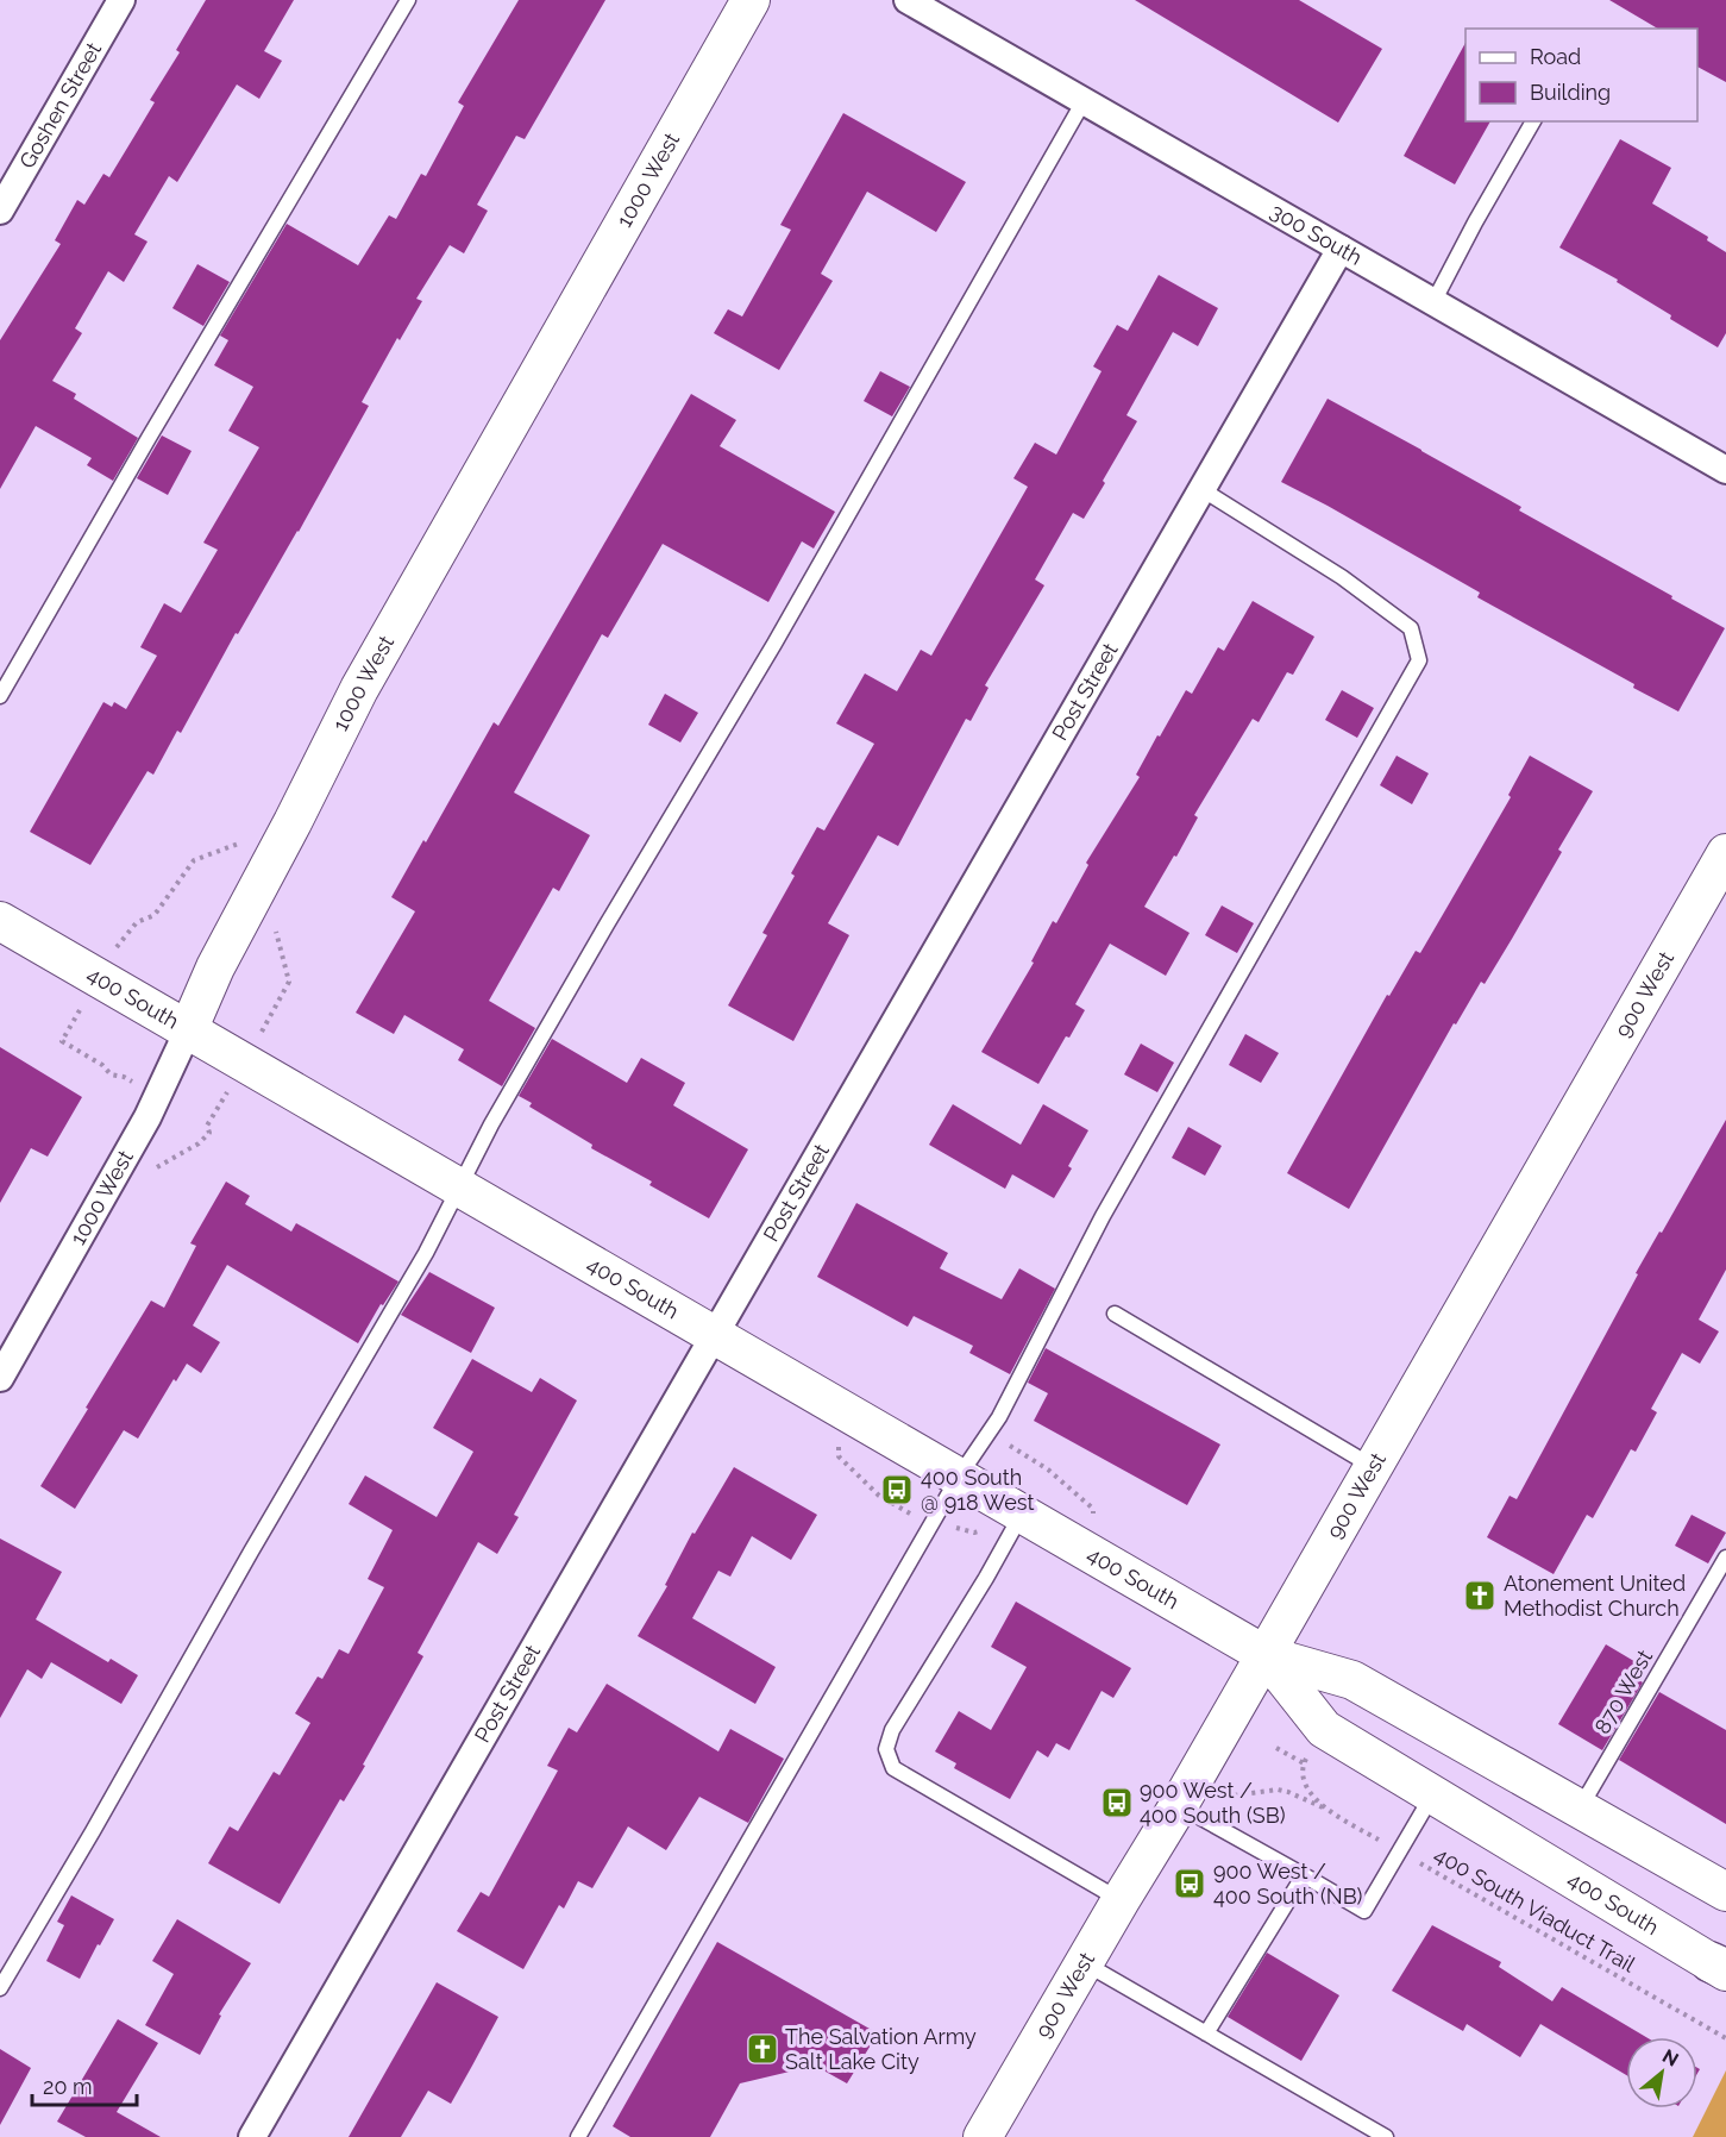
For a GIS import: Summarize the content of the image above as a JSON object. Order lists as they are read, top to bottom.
{
  "streets": {
    "main road": ["1000 West", "900 West", "400 South"],
    "street": ["Goshen Street", "300 South", "Post Street"],
    "lane": ["870 West"],
    "path": ["400 South Viaduct Trail"]
  },
  "crossings": [
    ["1000 West", "400 South"],
    ["300 South", "Post Street"],
    ["Post Street", "400 South"],
    ["900 West", "400 South"],
    ["900 West", "400 South Viaduct Trail"],
    ["400 South", "870 West"]
  ],
  "places": {
    "bus stop": ["400 South @ 918 West", "900 West / 400 South (SB)", "900 West / 400 South (NB)"],
    "church": ["Atonement United Methodist Church", "The Salvation Army Salt Lake City"]
  },
  "legend": ["Road", "Building"],
  "scale_bar": "20 m",
  "north": "top right"
}
